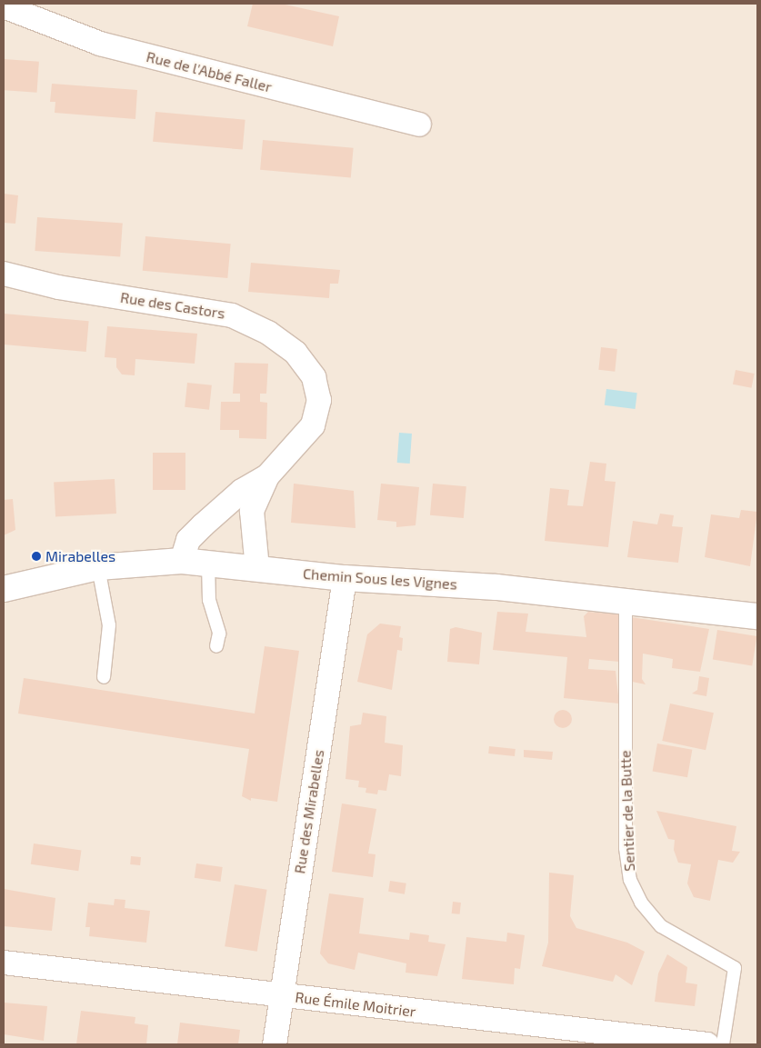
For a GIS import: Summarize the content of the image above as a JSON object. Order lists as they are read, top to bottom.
{
  "streets": {
    "street": [
      "Rue de l'Abbé Faller",
      "Rue des Castors",
      "Chemin Sous les Vignes",
      "Rue des Mirabelles",
      "Rue Émile Moitrier"
    ],
    "lane": ["Sentier de la Butte"]
  },
  "crossings": [
    ["Rue des Castors", "Chemin Sous les Vignes"],
    ["Chemin Sous les Vignes", "Sentier de la Butte"],
    ["Chemin Sous les Vignes", "Rue des Mirabelles"],
    ["Rue des Mirabelles", "Rue Émile Moitrier"]
  ],
  "places": ["Mirabelles"]
}
